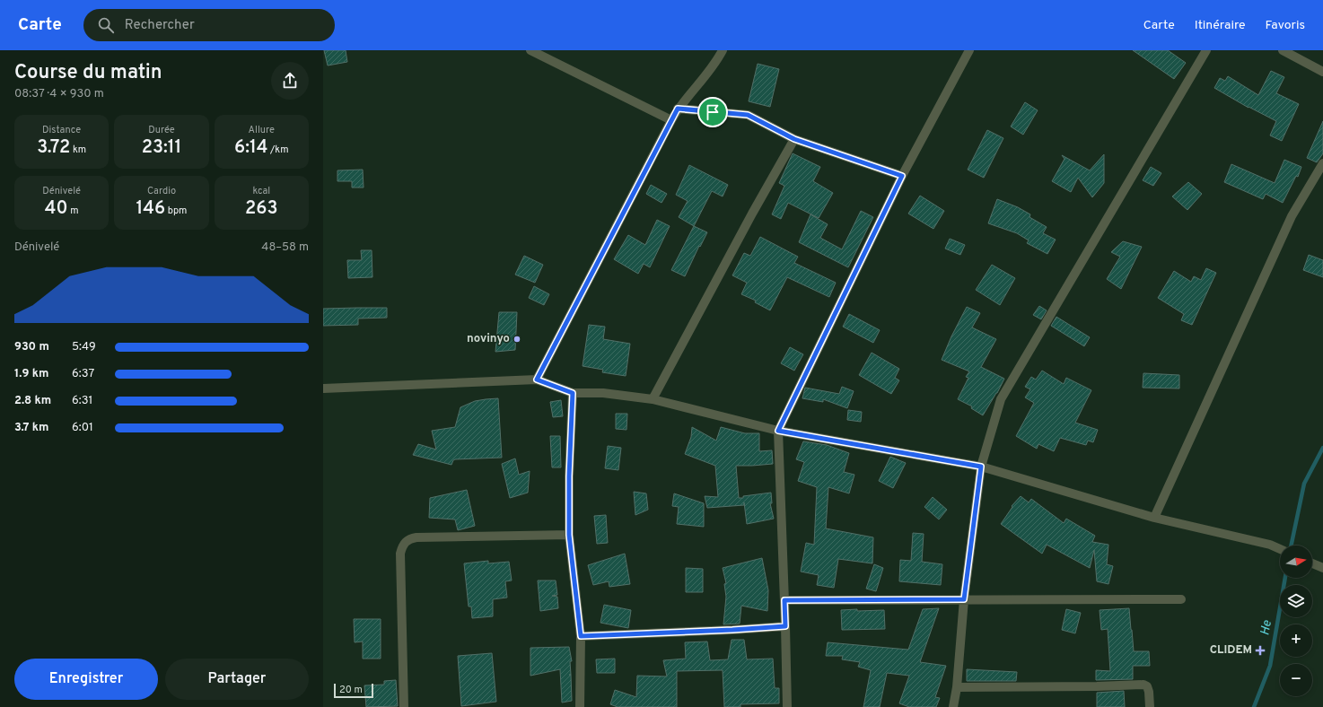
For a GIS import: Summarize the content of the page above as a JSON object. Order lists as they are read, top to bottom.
{
  "water": ["He"],
  "places": {
    "other": ["novinyo"],
    "health": ["CLIDEM"]
  },
  "scale_bar": "20 m",
  "north": "right",
  "page": {
    "header": "Carte",
    "search": "Rechercher",
    "nav": ["Carte", "Itinéraire", "Favoris"],
    "heading": ["Course du matin", "08:37 · 4 × 930 m"],
    "stats": [
      ["Distance", "3.72 km"],
      ["Durée", "23:11"],
      ["Allure", "6:14 /km"],
      ["Dénivelé", "40 m"],
      ["Cardio", "146 bpm"],
      ["kcal", "263"]
    ],
    "chart": ["Dénivelé", "48–58 m"],
    "list": [
      {
        "name": "930 m",
        "note": "5:49"
      },
      {
        "name": "1.9 km",
        "note": "6:37"
      },
      {
        "name": "2.8 km",
        "note": "6:31"
      },
      {
        "name": "3.7 km",
        "note": "6:01"
      }
    ],
    "map_buttons": ["+", "−"],
    "buttons": ["Enregistrer", "Partager"],
    "scale": "20 m"
  }
}
